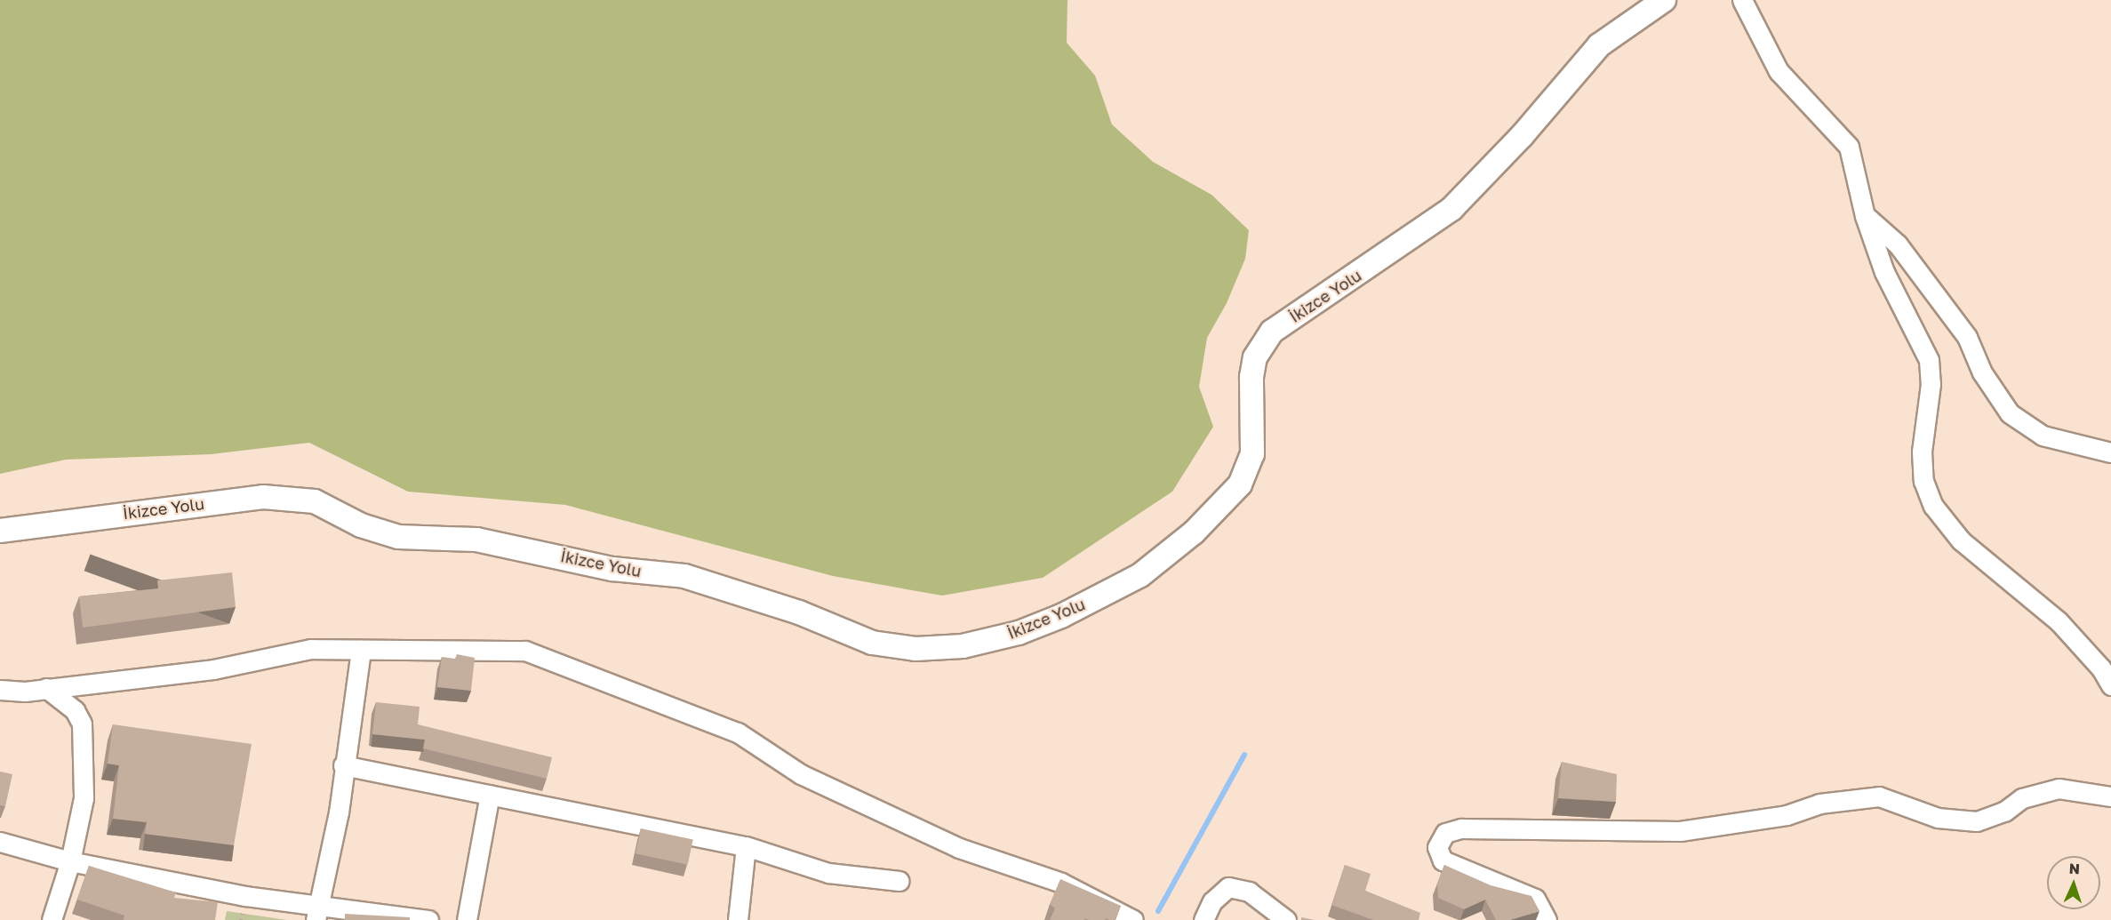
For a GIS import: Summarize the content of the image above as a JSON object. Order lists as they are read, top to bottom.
{
  "streets": {
    "street": ["İkizce Yolu"]
  },
  "north": "top"
}
